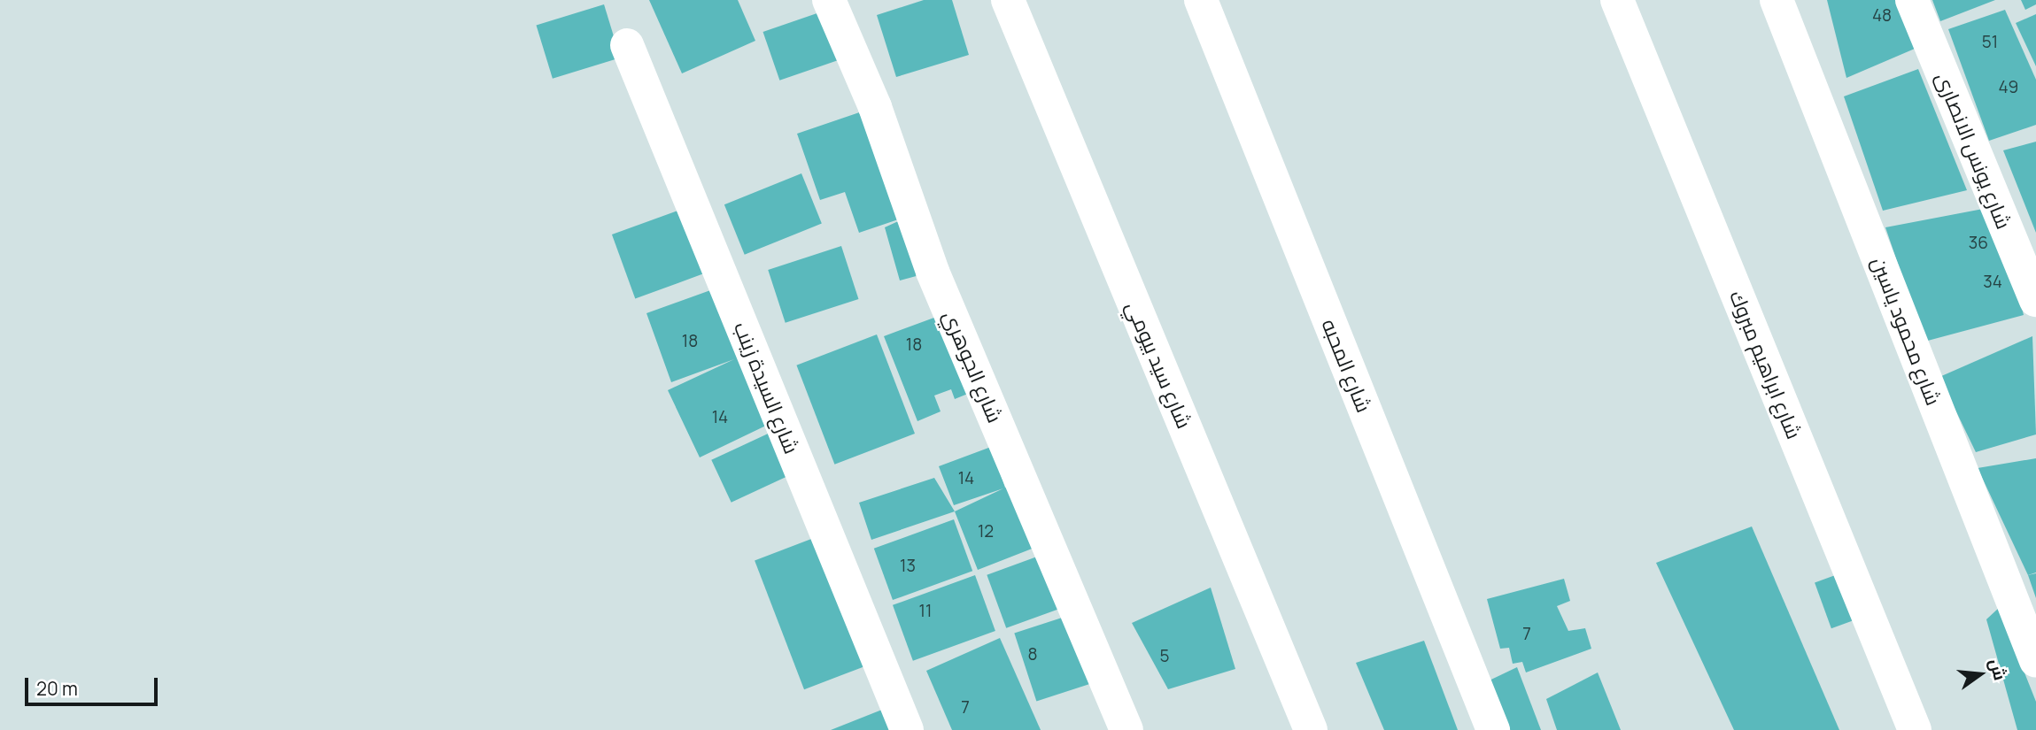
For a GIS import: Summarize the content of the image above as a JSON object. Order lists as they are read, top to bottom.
{
  "streets": {
    "street": [
      "شارع يونس الانصارى",
      "شارع محمود ياسين",
      "شارع سيد بيومي",
      "شارع ابراهيم مبروك",
      "شارع المحبه",
      "شارع الجوهري",
      "شارع السيدة زينب"
    ]
  },
  "house_numbers": [
    "48",
    "51",
    "49",
    "36",
    "34",
    "18",
    "18",
    "14",
    "14",
    "12",
    "13",
    "11",
    "7",
    "8",
    "5",
    "7"
  ],
  "scale_bar": "20 m",
  "north": "right"
}
